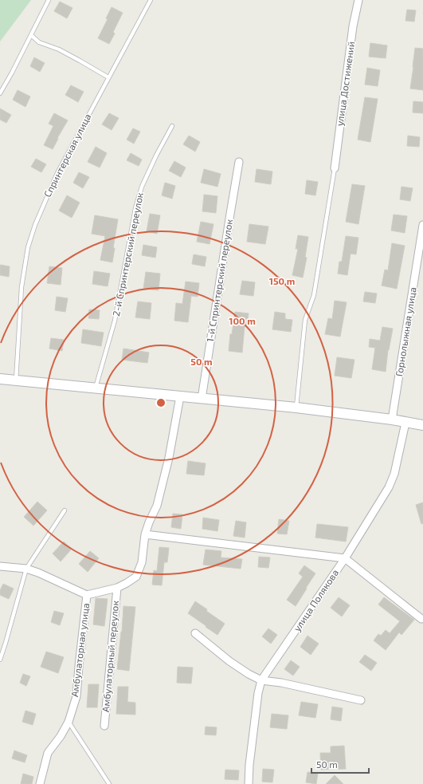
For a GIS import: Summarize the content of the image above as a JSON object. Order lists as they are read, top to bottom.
{
  "streets": {
    "street": [
      "улица Достижений",
      "1-й Спринтерский переулок",
      "Горнолыжная улица",
      "улица Полякова",
      "Амбулаторная улица",
      "Амбулаторный переулок"
    ],
    "lane": ["Спринтерская улица", "2-й Спринтерский переулок"]
  },
  "crossings": [
    ["Амбулаторная улица", "Амбулаторный переулок"]
  ],
  "scale_bar": "50 m",
  "rings": ["150 m", "100 m", "50 m"]
}
